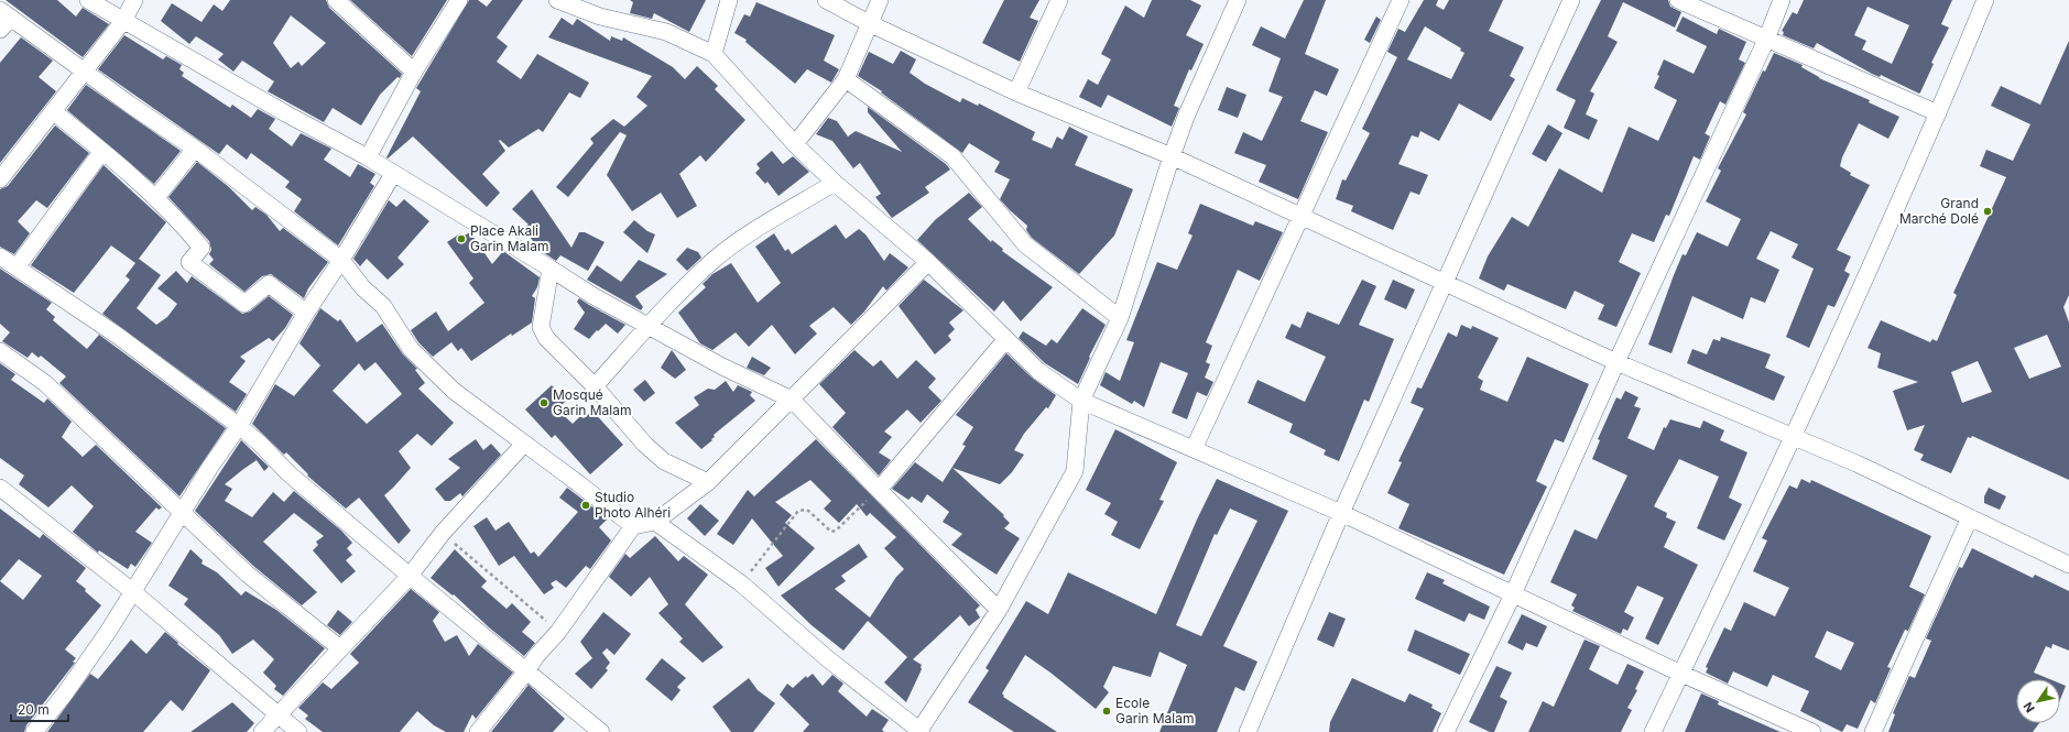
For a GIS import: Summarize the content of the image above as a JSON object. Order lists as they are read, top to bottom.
{
  "places": [
    "Grand Marché Dolé",
    "Place Akali Garin Malam",
    "Mosqué Garin Malam",
    "Studio Photo Alhéri",
    "Ecole Garin Malam"
  ],
  "scale_bar": "20 m",
  "north": "bottom left"
}
